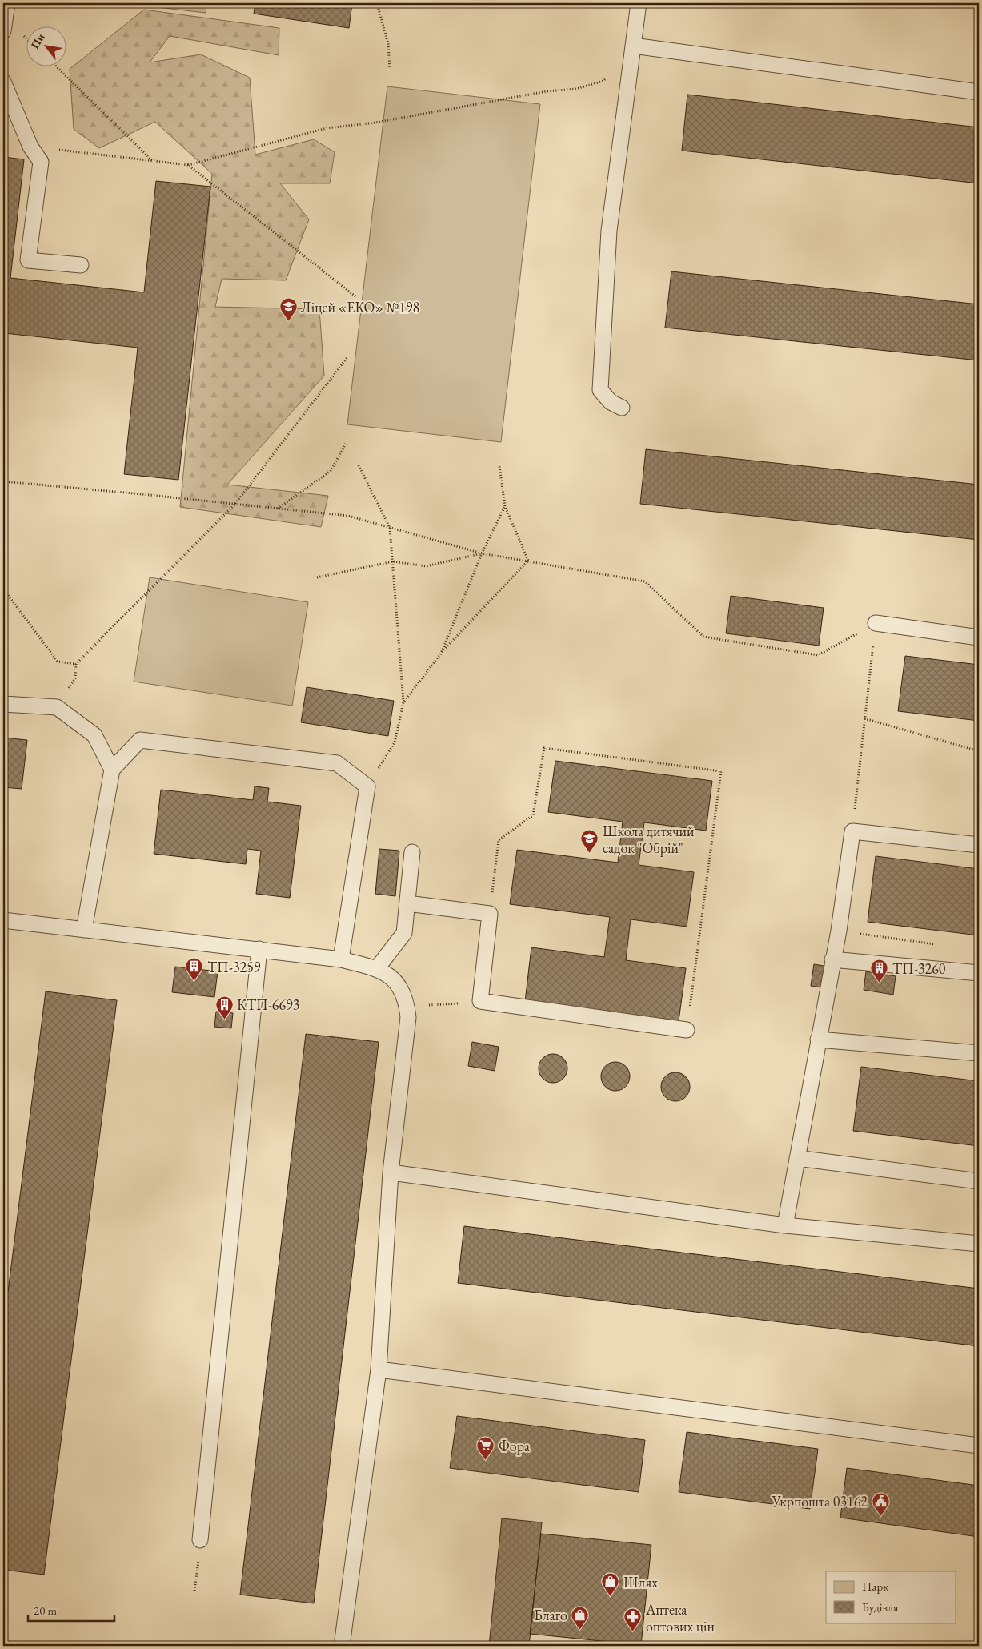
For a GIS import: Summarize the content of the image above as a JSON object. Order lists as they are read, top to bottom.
{
  "places": {
    "school or university": ["Ліцей «ЕКО» №198", "Школа дитячий садок \"Обрій\""],
    "building": ["ТП-3259", "ТП-3260", "КТП-6693"],
    "supermarket": ["Фора"],
    "public building": ["Укрпошта 03162"],
    "shop": ["Шлях", "Благо"],
    "pharmacy": ["Аптека оптових цін"]
  },
  "legend": ["Парк", "Будівля"],
  "scale_bar": "20 m",
  "north": "top left"
}
